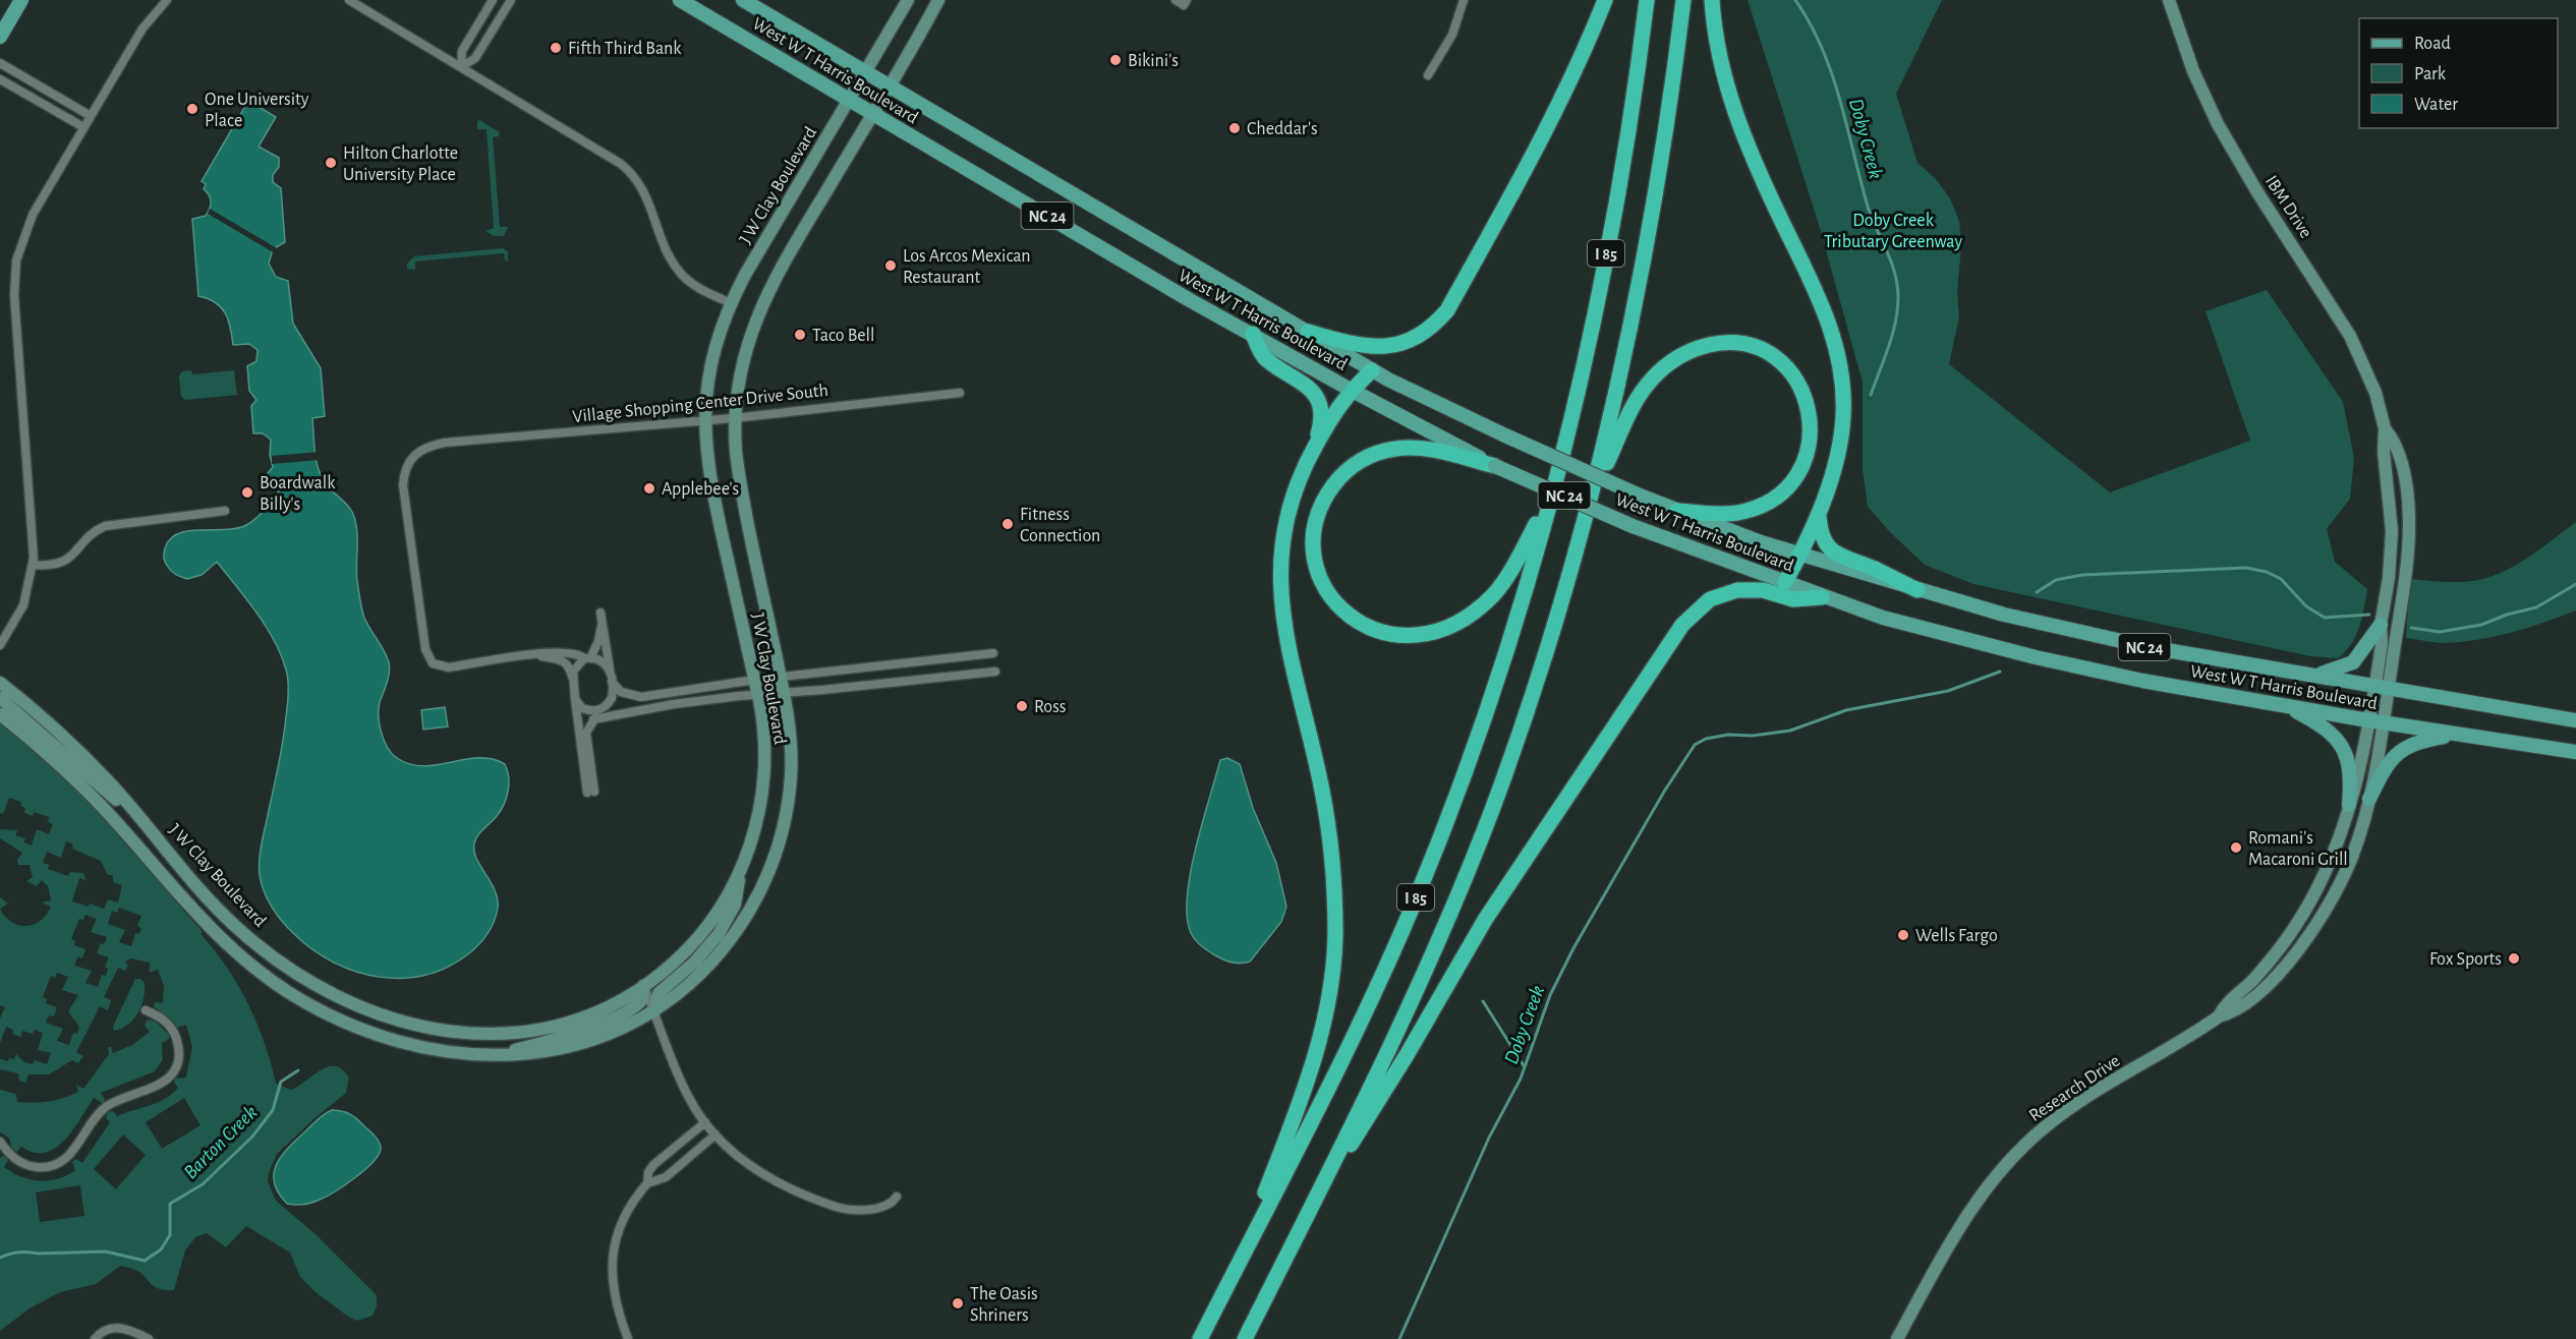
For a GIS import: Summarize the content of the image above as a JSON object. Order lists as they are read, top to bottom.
{
  "streets": {
    "highway": ["I 85"],
    "main road": ["West W T Harris Boulevard", "NC 24"],
    "street": [
      "J W Clay Boulevard",
      "IBM Drive",
      "Village Shopping Center Drive South",
      "Research Drive"
    ]
  },
  "crossings": [
    ["West W T Harris Boulevard", "J W Clay Boulevard"],
    ["West W T Harris Boulevard", "IBM Drive"],
    ["West W T Harris Boulevard", "Research Drive"],
    ["J W Clay Boulevard", "Village Shopping Center Drive South"],
    ["IBM Drive", "Research Drive"]
  ],
  "water": ["Doby Creek", "Barton Creek"],
  "parks": ["Doby Creek Tributary Greenway"],
  "places": [
    "Fifth Third Bank",
    "Bikini's",
    "One University Place",
    "Cheddar's",
    "Hilton Charlotte University Place",
    "Los Arcos Mexican Restaurant",
    "Taco Bell",
    "Applebee's",
    "Boardwalk Billy's",
    "Fitness Connection",
    "Ross",
    "Romani's Macaroni Grill",
    "Wells Fargo",
    "Fox Sports",
    "The Oasis Shriners"
  ],
  "legend": ["Road", "Park", "Water"]
}
